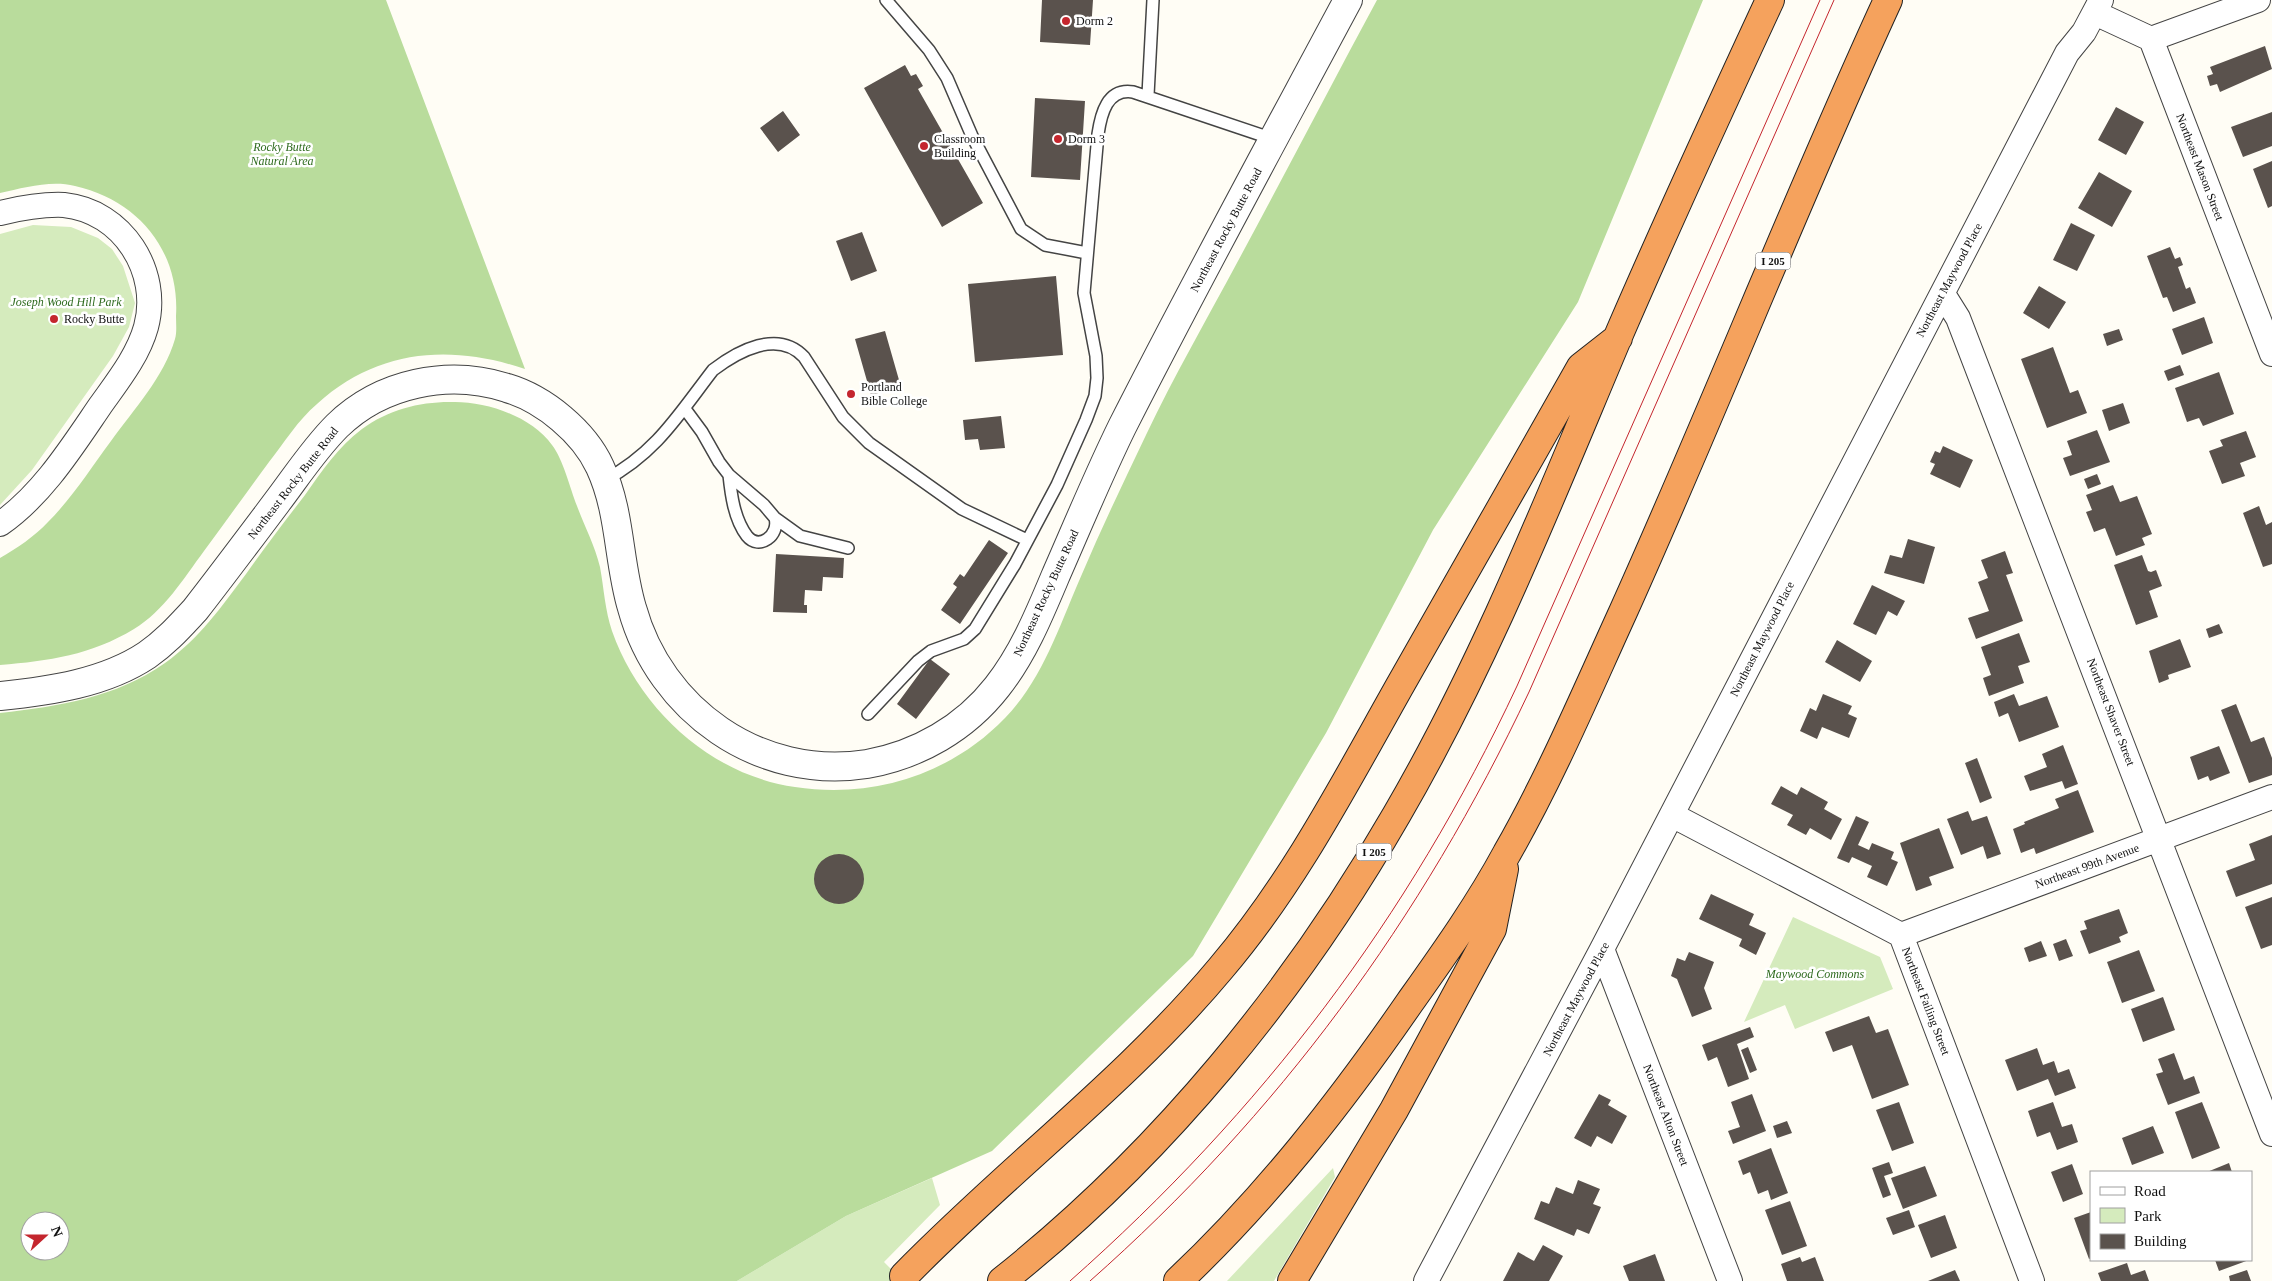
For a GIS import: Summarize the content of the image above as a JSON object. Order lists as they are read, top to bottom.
{
  "streets": {
    "highway": ["I 205"],
    "street": [
      "Northeast Mason Street",
      "Northeast Rocky Butte Road",
      "Northeast Maywood Place",
      "Northeast Shaver Street",
      "Northeast 99th Avenue",
      "Northeast Failing Street",
      "Northeast Alton Street"
    ]
  },
  "crossings": [
    ["Northeast Maywood Place", "Northeast Shaver Street"],
    ["Northeast Maywood Place", "Northeast Failing Street"],
    ["Northeast Maywood Place", "Northeast Alton Street"],
    ["Northeast Shaver Street", "Northeast 99th Avenue"],
    ["Northeast 99th Avenue", "Northeast Failing Street"]
  ],
  "parks": ["Rocky Butte Natural Area", "Joseph Wood Hill Park", "Maywood Commons"],
  "places": [
    "Dorm 2",
    "Dorm 3",
    "Classroom Building",
    "Rocky Butte",
    "Portland Bible College"
  ],
  "legend": ["Road", "Park", "Building"],
  "north": "right"
}
